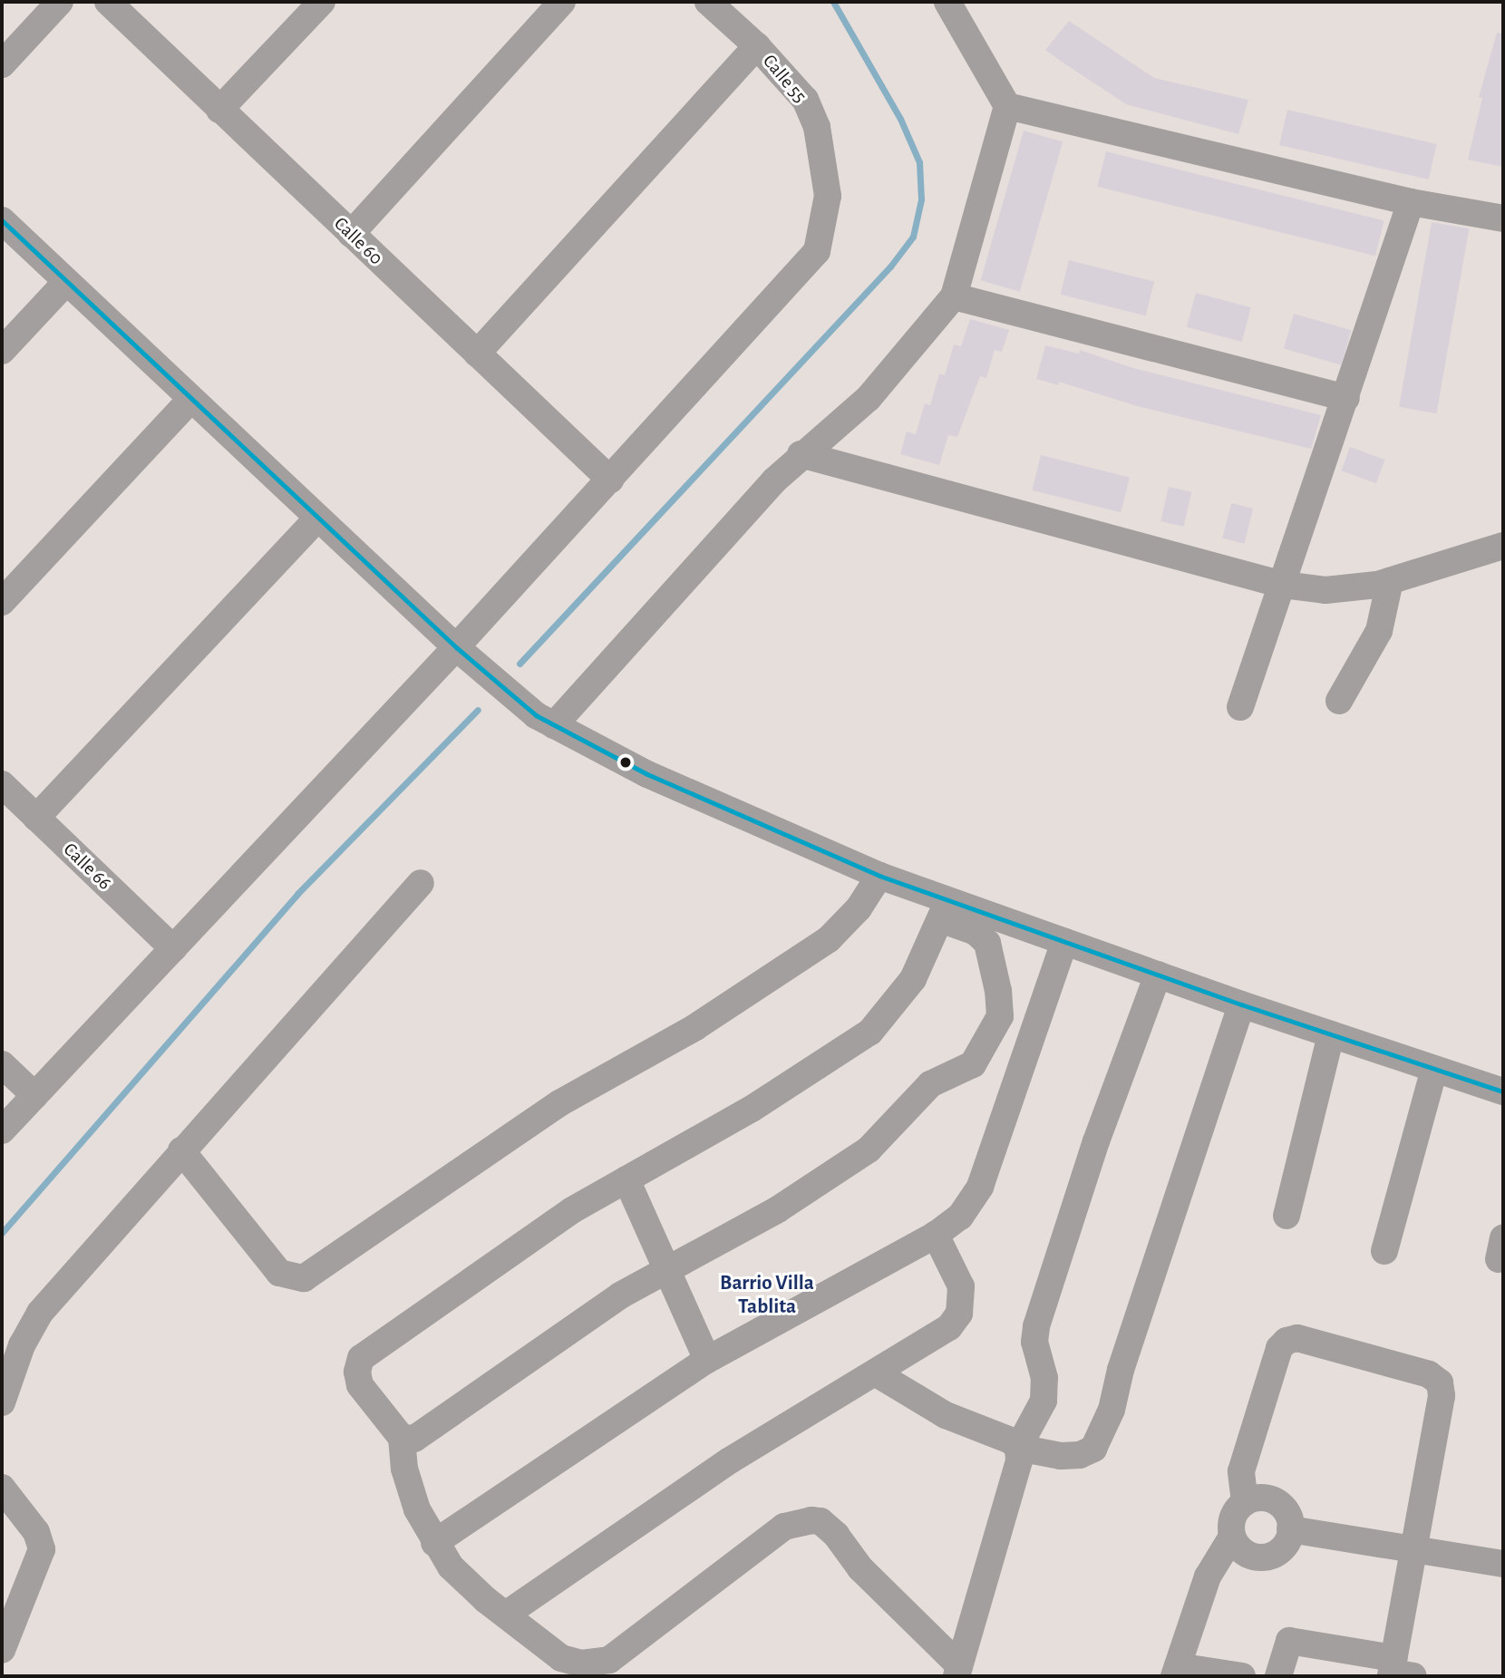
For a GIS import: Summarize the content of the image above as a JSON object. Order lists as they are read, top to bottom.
{
  "streets": {
    "street": ["Calle 55", "Calle 60", "Calle 66"]
  },
  "crossings": [
    ["Calle 55", "Calle 60"]
  ],
  "districts": ["Barrio Villa Tablita"]
}
